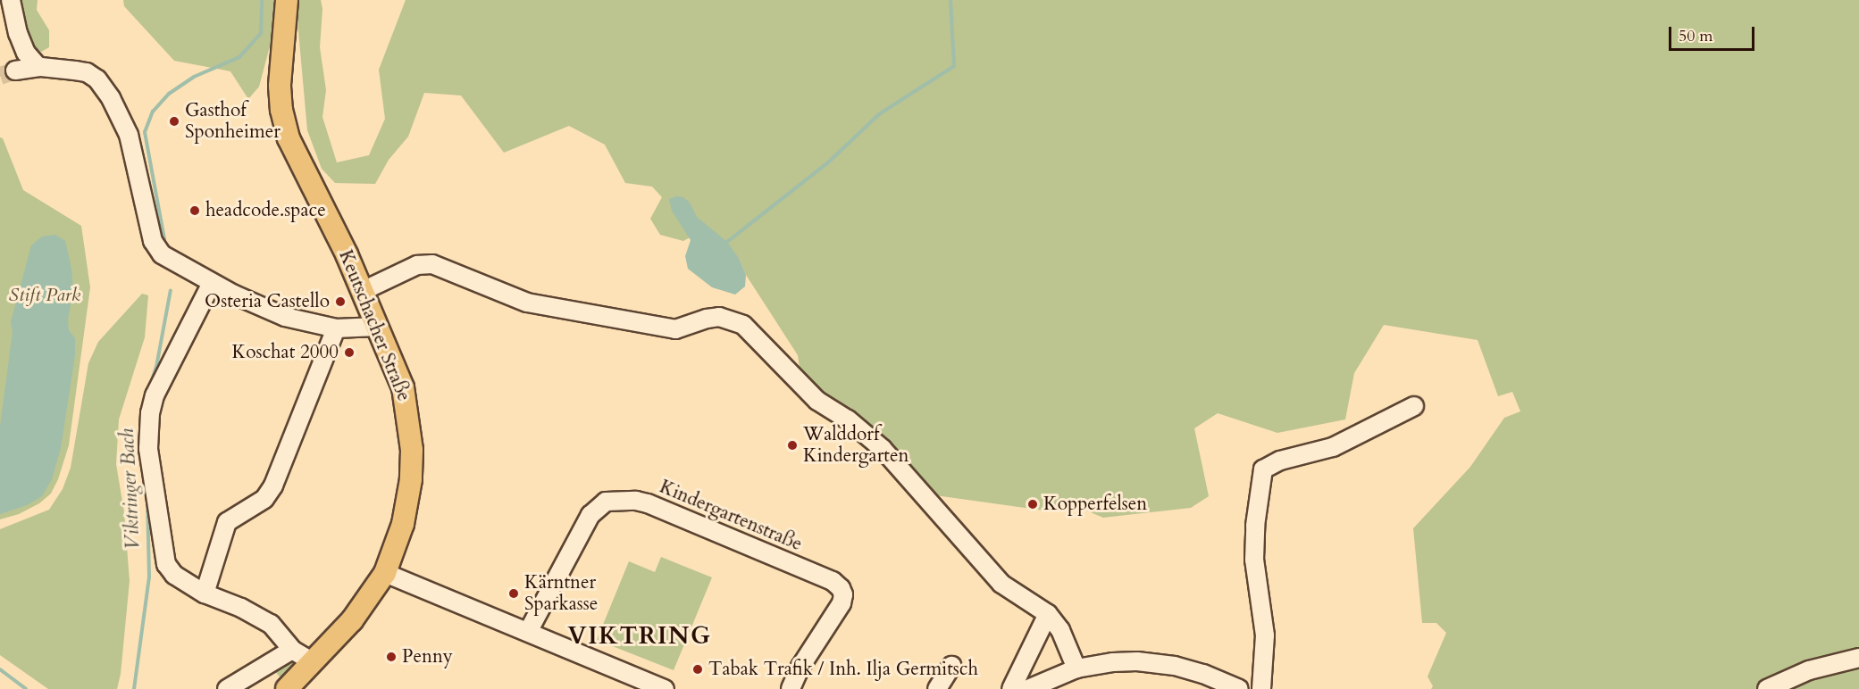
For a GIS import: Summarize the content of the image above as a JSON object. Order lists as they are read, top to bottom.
{
  "streets": {
    "main road": ["Keutschacher Straße"],
    "street": ["Kindergartenstraße"]
  },
  "districts": ["VIKTRING"],
  "water": ["Viktringer Bach"],
  "parks": ["Stift Park"],
  "places": [
    "Gasthof Sponheimer",
    "headcode.space",
    "Osteria Castello",
    "Koschat 2000",
    "Walddorf Kindergarten",
    "Kopperfelsen",
    "Kärntner Sparkasse",
    "Penny",
    "Tabak Trafik / Inh. Ilja Germitsch"
  ],
  "scale_bar": "50 m"
}
